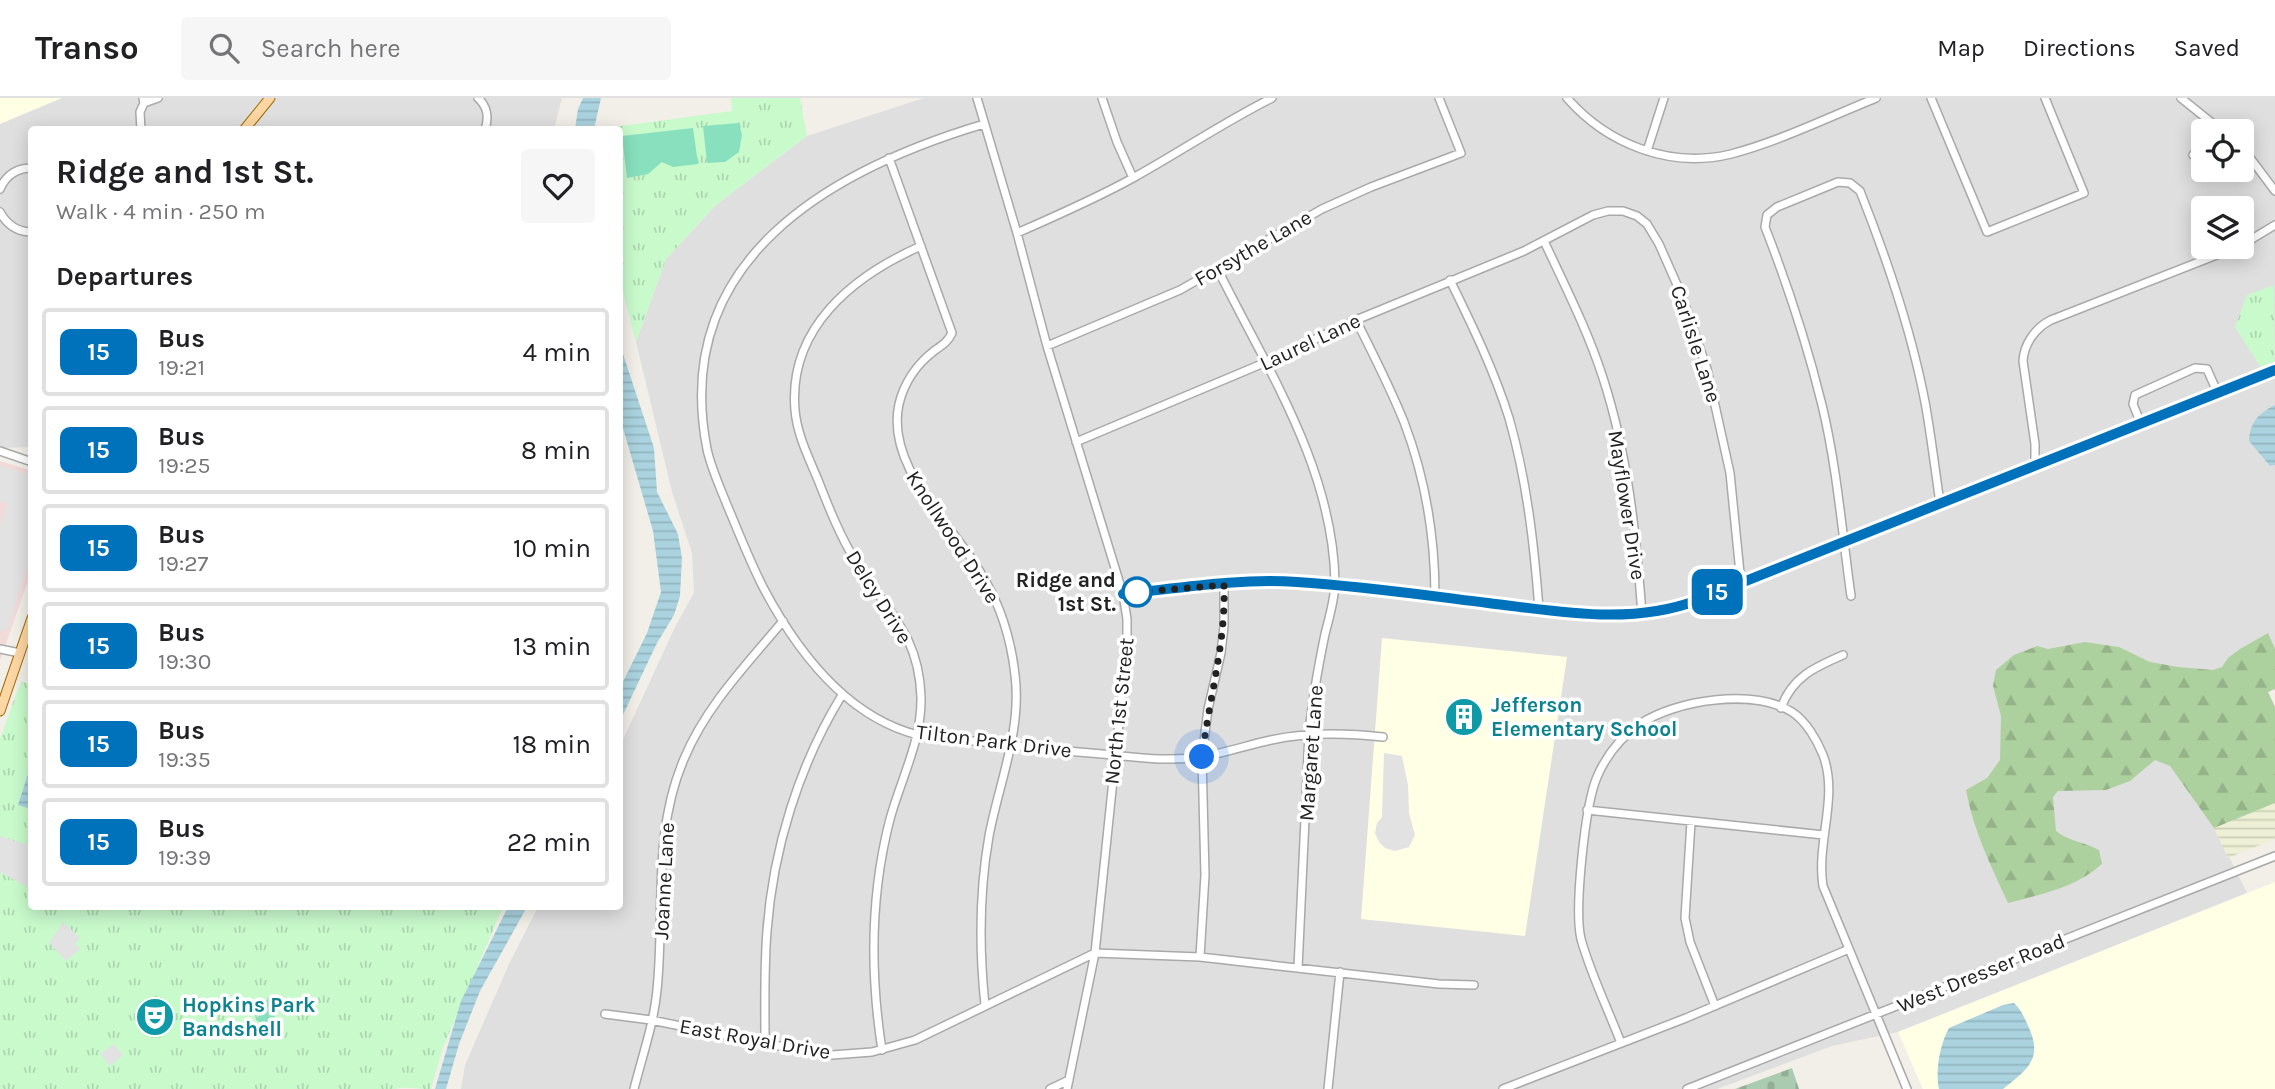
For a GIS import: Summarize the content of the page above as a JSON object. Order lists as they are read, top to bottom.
{
  "streets": {
    "street": [
      "Forsythe Lane",
      "Laurel Lane",
      "Carlisle Lane",
      "Mayflower Drive",
      "Knollwood Drive",
      "Delcy Drive",
      "North 1st Street",
      "Tilton Park Drive",
      "Margaret Lane",
      "Joanne Lane",
      "West Dresser Road",
      "East Royal Drive"
    ]
  },
  "crossings": [
    ["Forsythe Lane", "North 1st Street"],
    ["Forsythe Lane", "Margaret Lane"],
    ["Laurel Lane", "Carlisle Lane"],
    ["Laurel Lane", "Mayflower Drive"],
    ["Laurel Lane", "North 1st Street"],
    ["Laurel Lane", "Margaret Lane"],
    ["Carlisle Lane", "Mayflower Drive"],
    ["Knollwood Drive", "Delcy Drive"],
    ["Knollwood Drive", "Tilton Park Drive"],
    ["Knollwood Drive", "East Royal Drive"],
    ["Delcy Drive", "Tilton Park Drive"],
    ["Delcy Drive", "East Royal Drive"],
    ["North 1st Street", "Tilton Park Drive"],
    ["North 1st Street", "East Royal Drive"],
    ["Tilton Park Drive", "Margaret Lane"],
    ["Tilton Park Drive", "Joanne Lane"],
    ["Joanne Lane", "East Royal Drive"]
  ],
  "places": {
    "other": ["Ridge and 1st St."],
    "building": ["Jefferson Elementary School"],
    "theatre": ["Hopkins Park Bandshell"]
  },
  "lines": ["bus line 15"],
  "page": {
    "header": "Transo",
    "search": "Search here",
    "nav": ["Map", "Directions", "Saved"],
    "on_map": "15",
    "heading": [
      ["Ridge and 1st St.", "Walk · 4 min · 250 m"],
      "Departures"
    ],
    "list": [
      {
        "mark": "15",
        "name": "Bus",
        "note": "19:21",
        "value": "4 min"
      },
      {
        "mark": "15",
        "name": "Bus",
        "note": "19:25",
        "value": "8 min"
      },
      {
        "mark": "15",
        "name": "Bus",
        "note": "19:27",
        "value": "10 min"
      },
      {
        "mark": "15",
        "name": "Bus",
        "note": "19:30",
        "value": "13 min"
      },
      {
        "mark": "15",
        "name": "Bus",
        "note": "19:35",
        "value": "18 min"
      },
      {
        "mark": "15",
        "name": "Bus",
        "note": "19:39",
        "value": "22 min"
      }
    ]
  }
}
